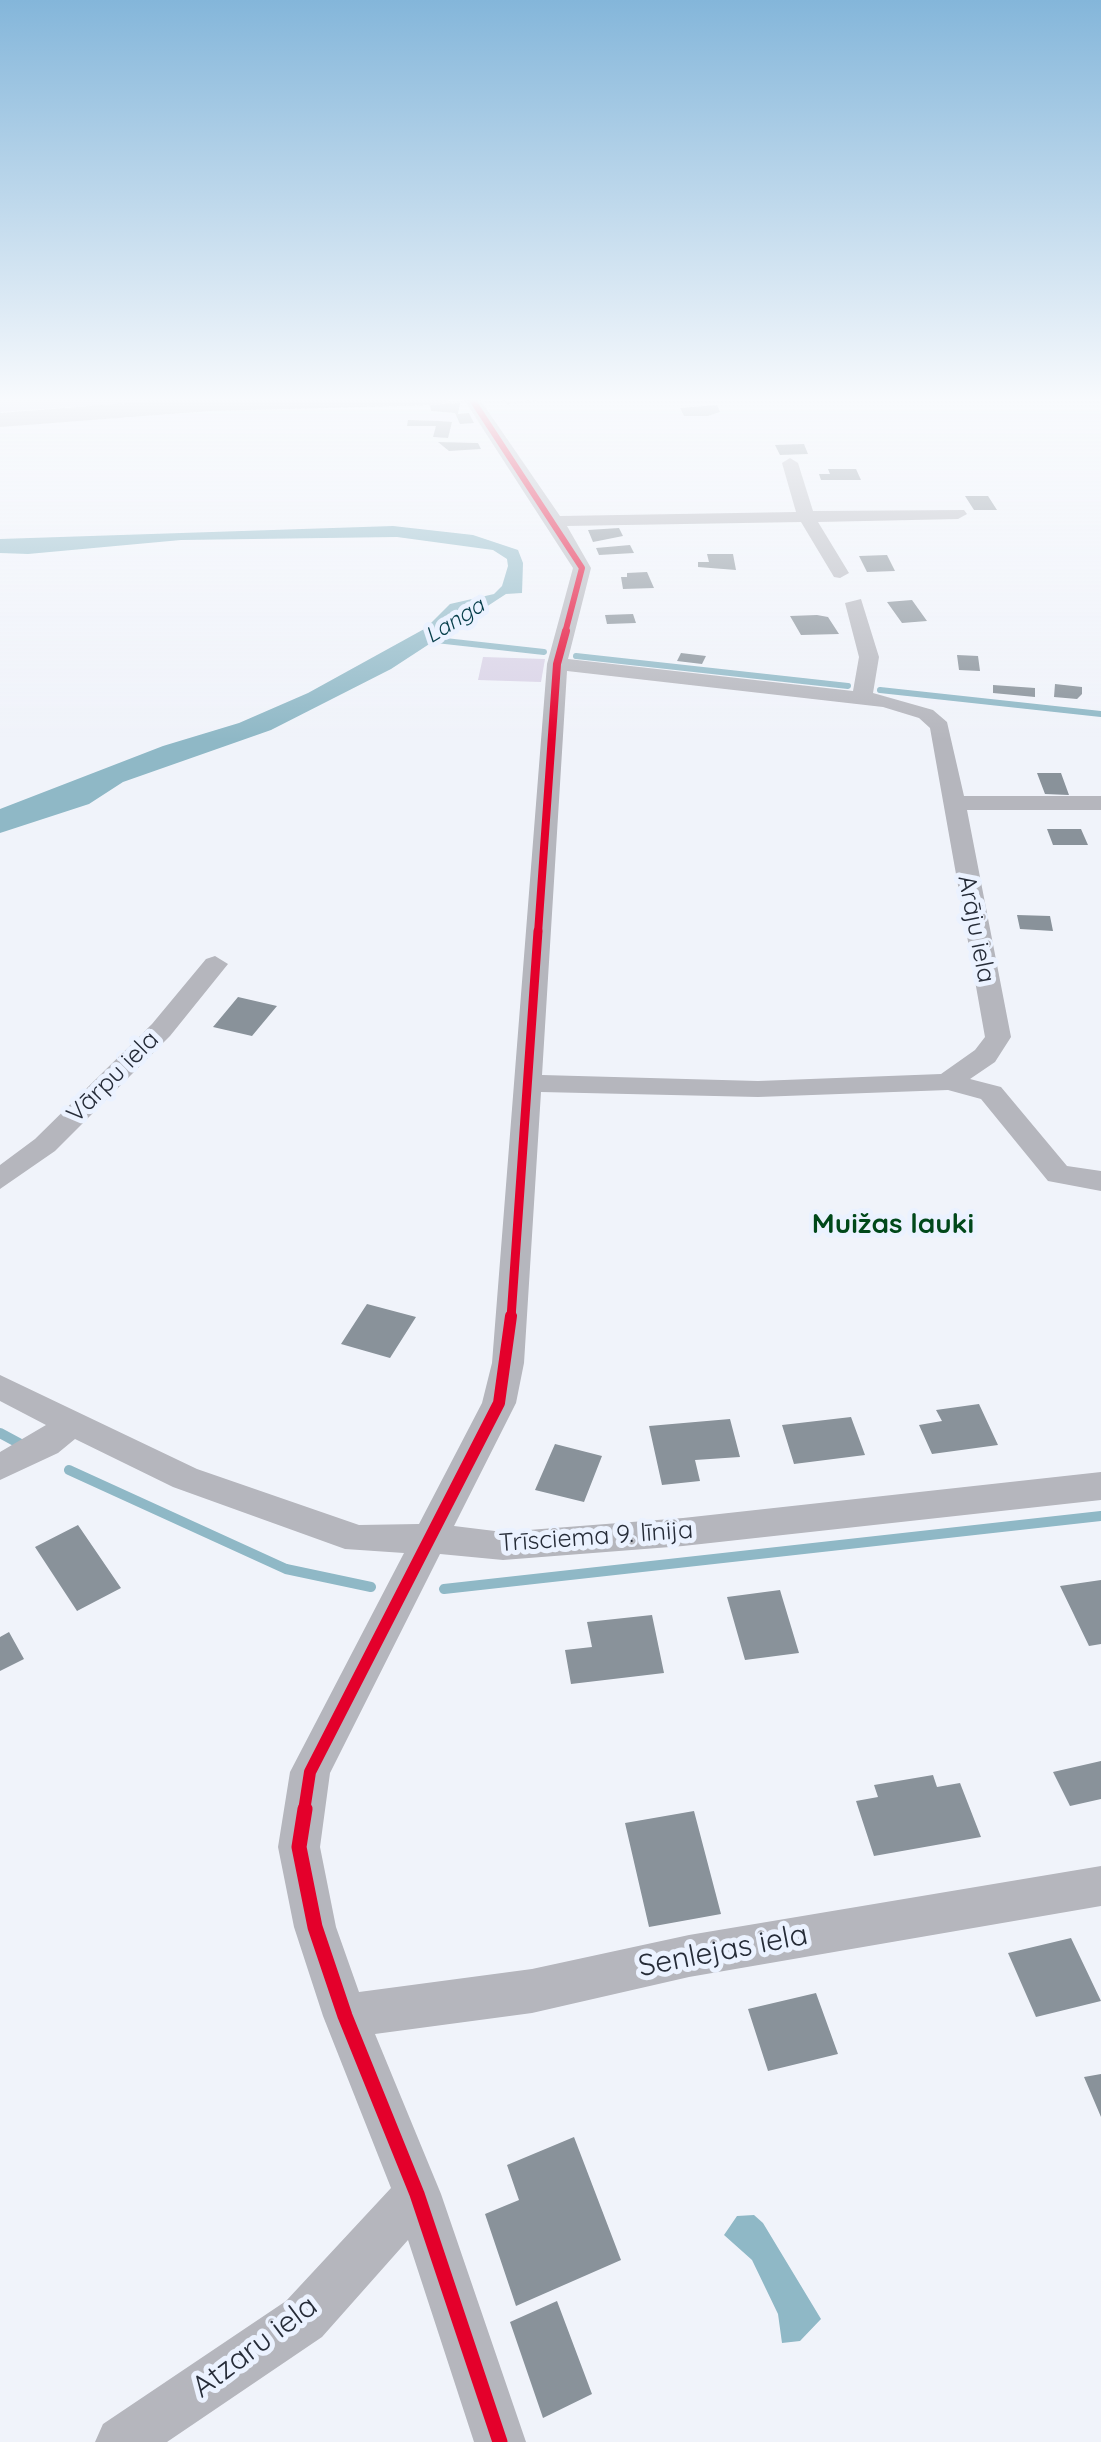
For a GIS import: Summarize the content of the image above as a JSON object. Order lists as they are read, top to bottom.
{
  "streets": {
    "street": [
      "Arāju iela",
      "Vārpu iela",
      "Trīsciema 9. līnija",
      "Senlejas iela",
      "Atzaru iela"
    ]
  },
  "districts": ["Muižas lauki"],
  "water": ["Langa"]
}
